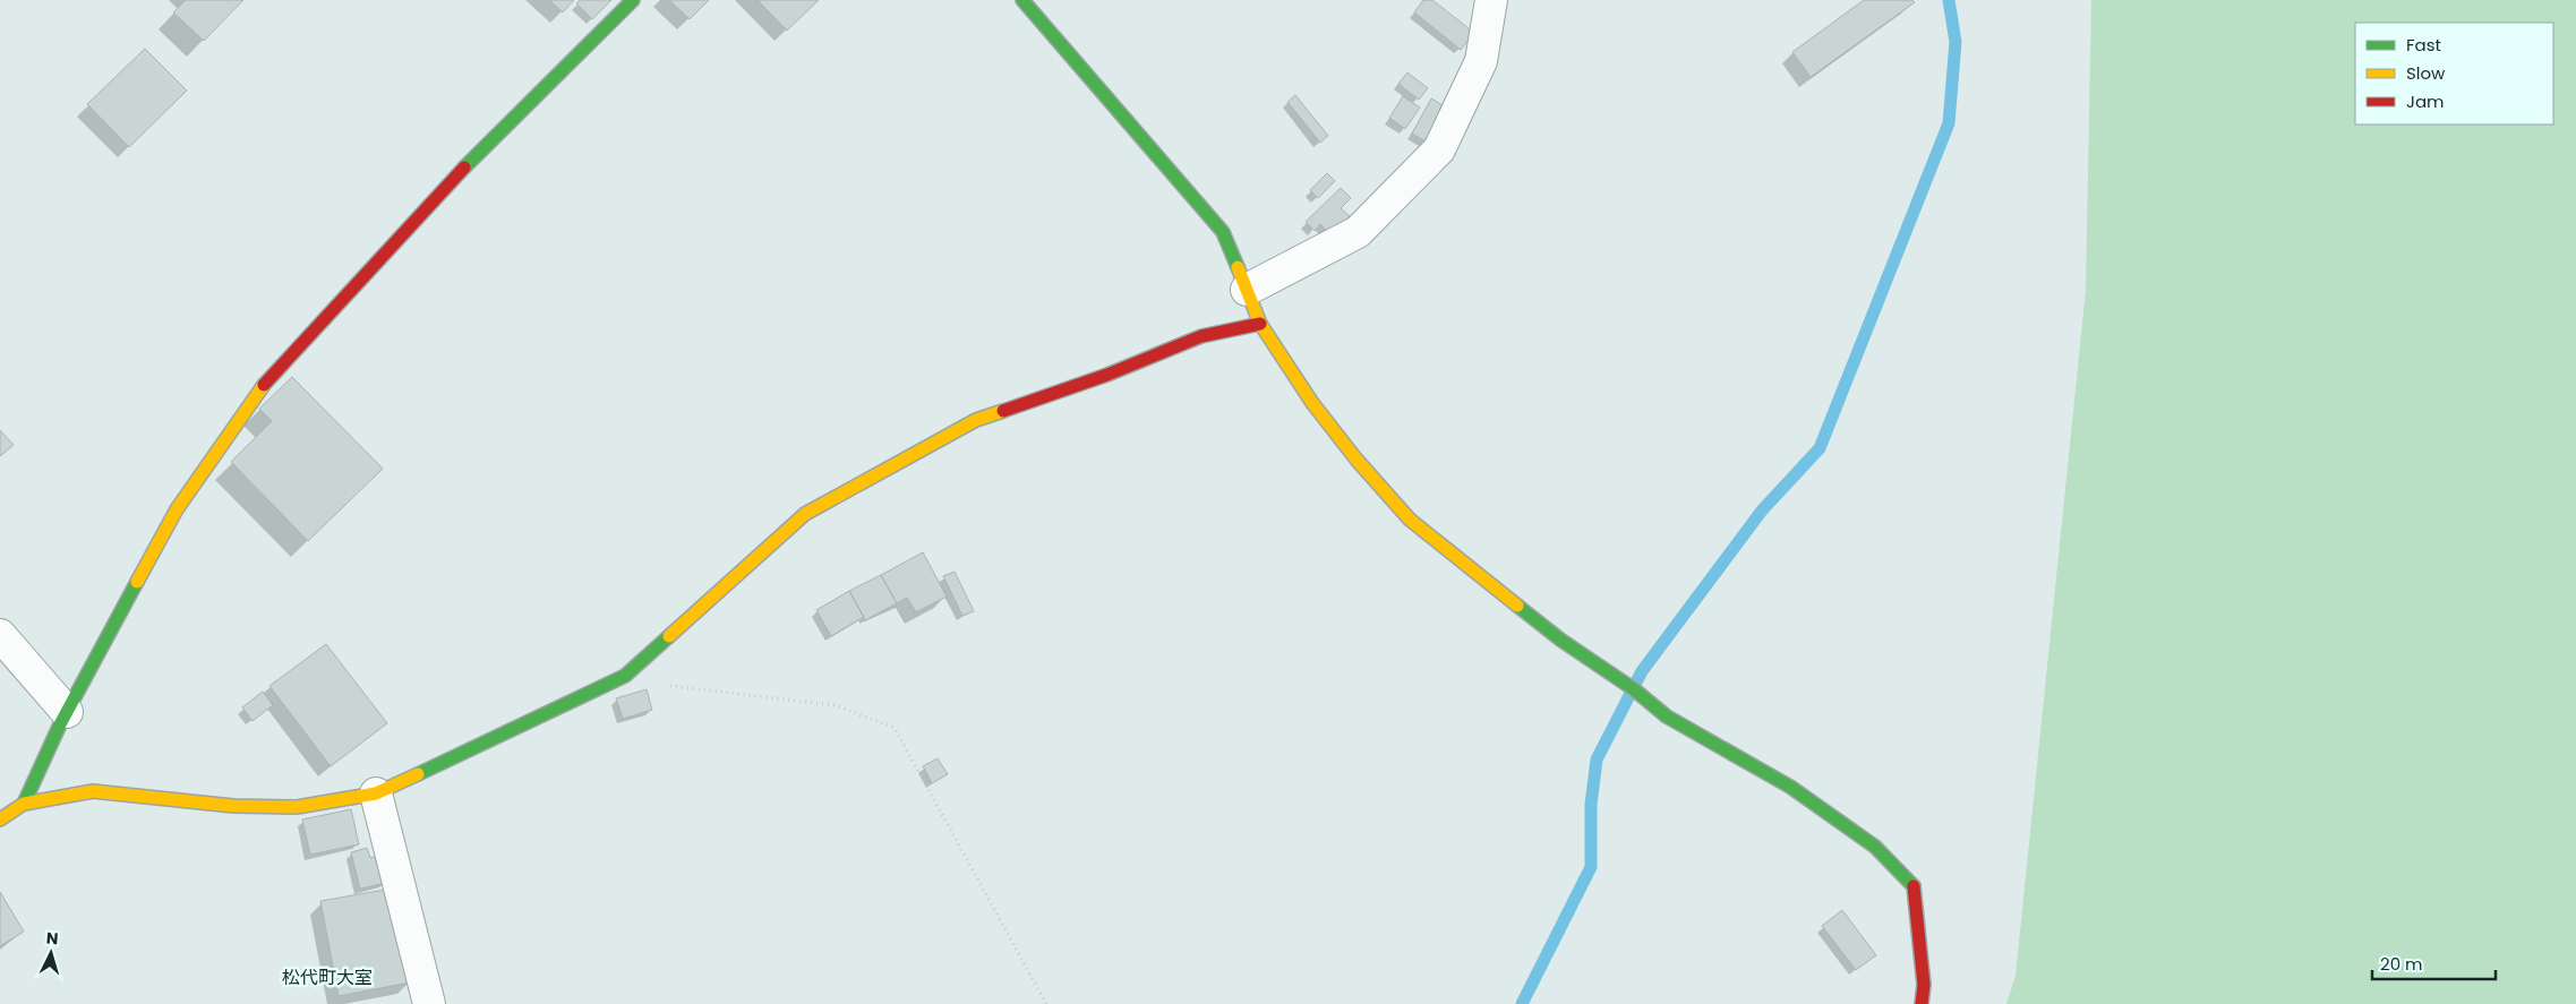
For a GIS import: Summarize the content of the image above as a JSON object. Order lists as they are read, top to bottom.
{
  "districts": ["松代町大室"],
  "legend": ["Fast", "Slow", "Jam"],
  "scale_bar": "20 m",
  "north": "top"
}
